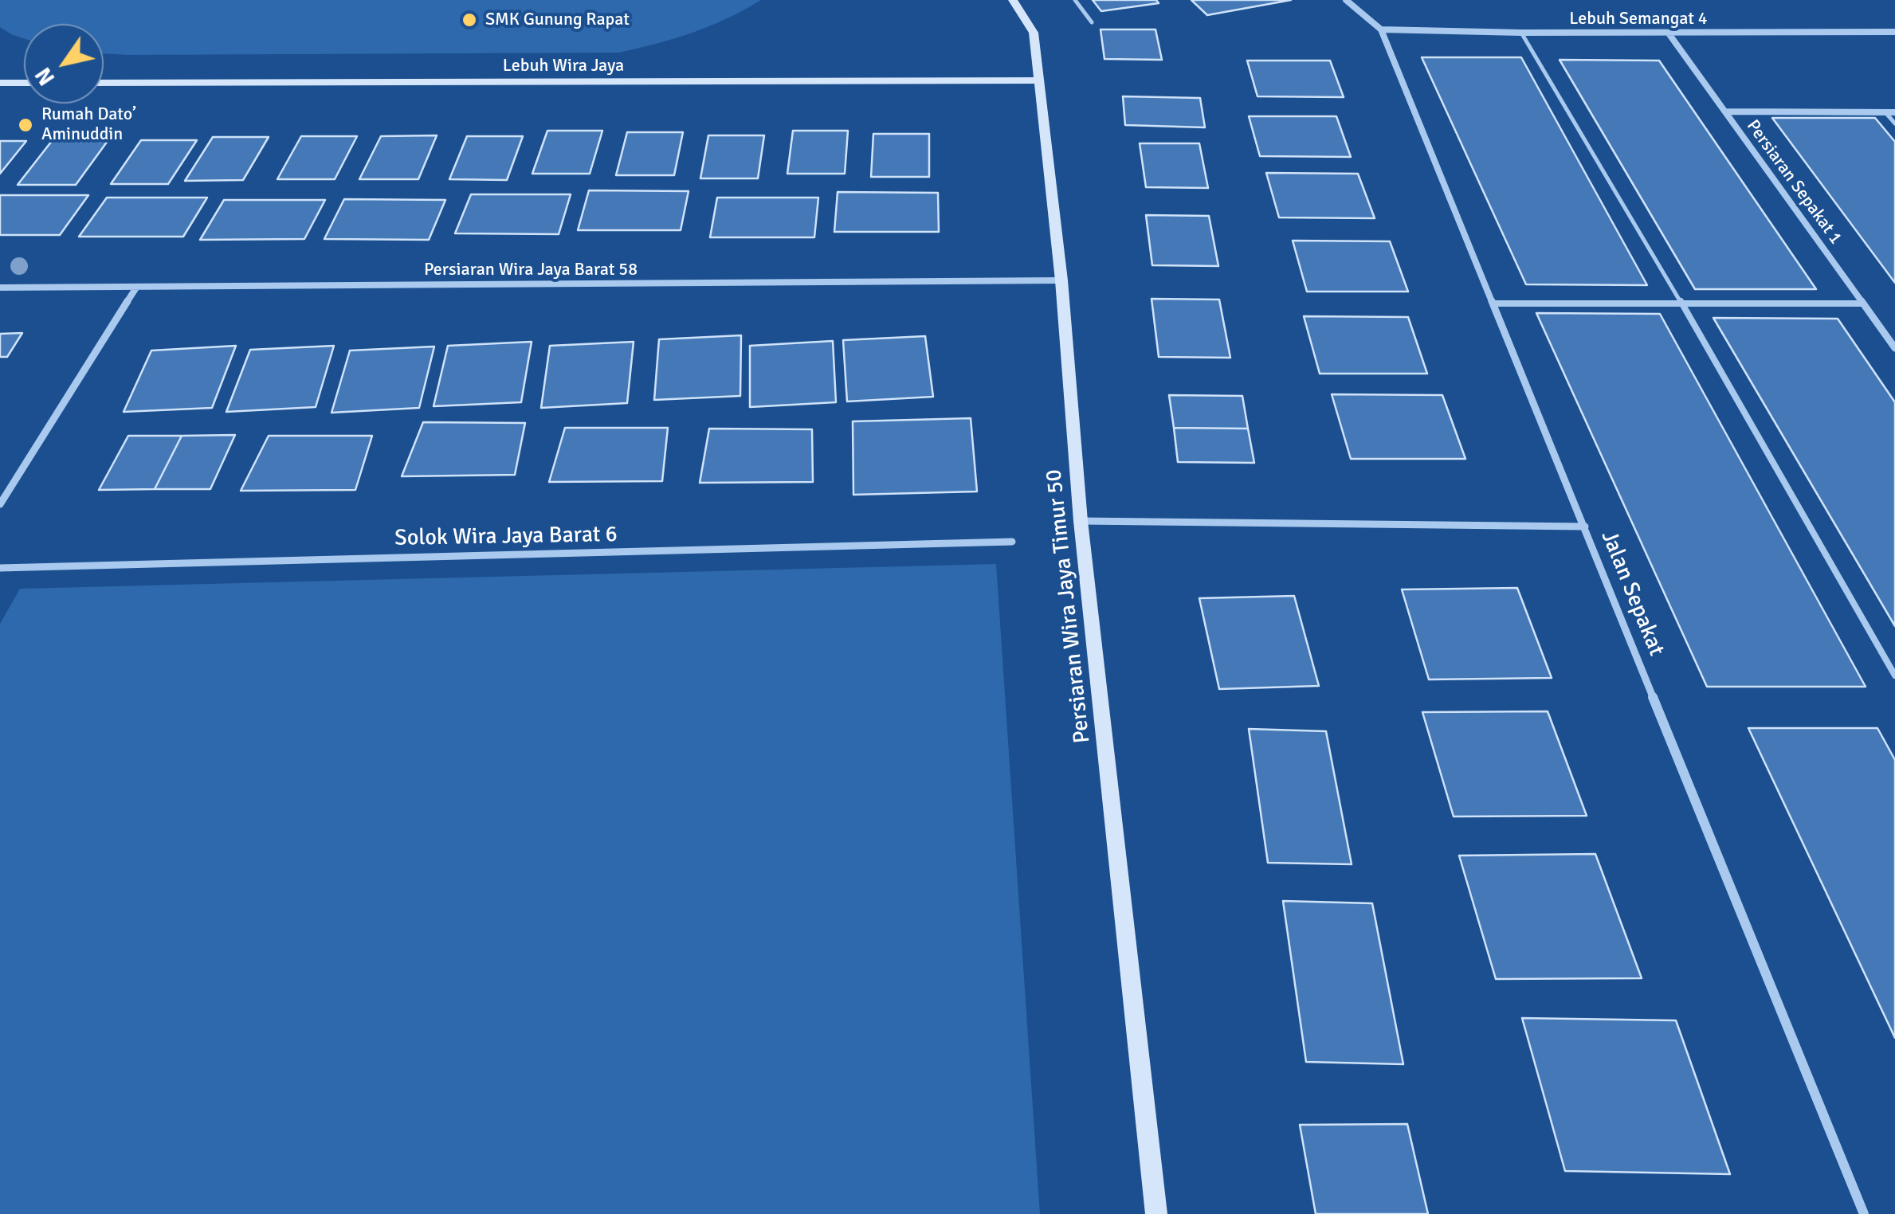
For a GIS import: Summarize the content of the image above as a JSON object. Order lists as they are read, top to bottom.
{
  "streets": {
    "street": [
      "Lebuh Semangat 4",
      "Lebuh Wira Jaya",
      "Persiaran Sepakat 1",
      "Persiaran Wira Jaya Barat 58",
      "Solok Wira Jaya Barat 6",
      "Jalan Sepakat",
      "Persiaran Wira Jaya Timur 50"
    ]
  },
  "crossings": [
    ["Lebuh Semangat 4", "Persiaran Sepakat 1"],
    ["Lebuh Semangat 4", "Jalan Sepakat"],
    ["Lebuh Wira Jaya", "Persiaran Wira Jaya Timur 50"],
    ["Persiaran Wira Jaya Barat 58", "Persiaran Wira Jaya Timur 50"]
  ],
  "places": ["SMK Gunung Rapat", "Rumah Dato’ Aminuddin"],
  "north": "bottom left"
}
